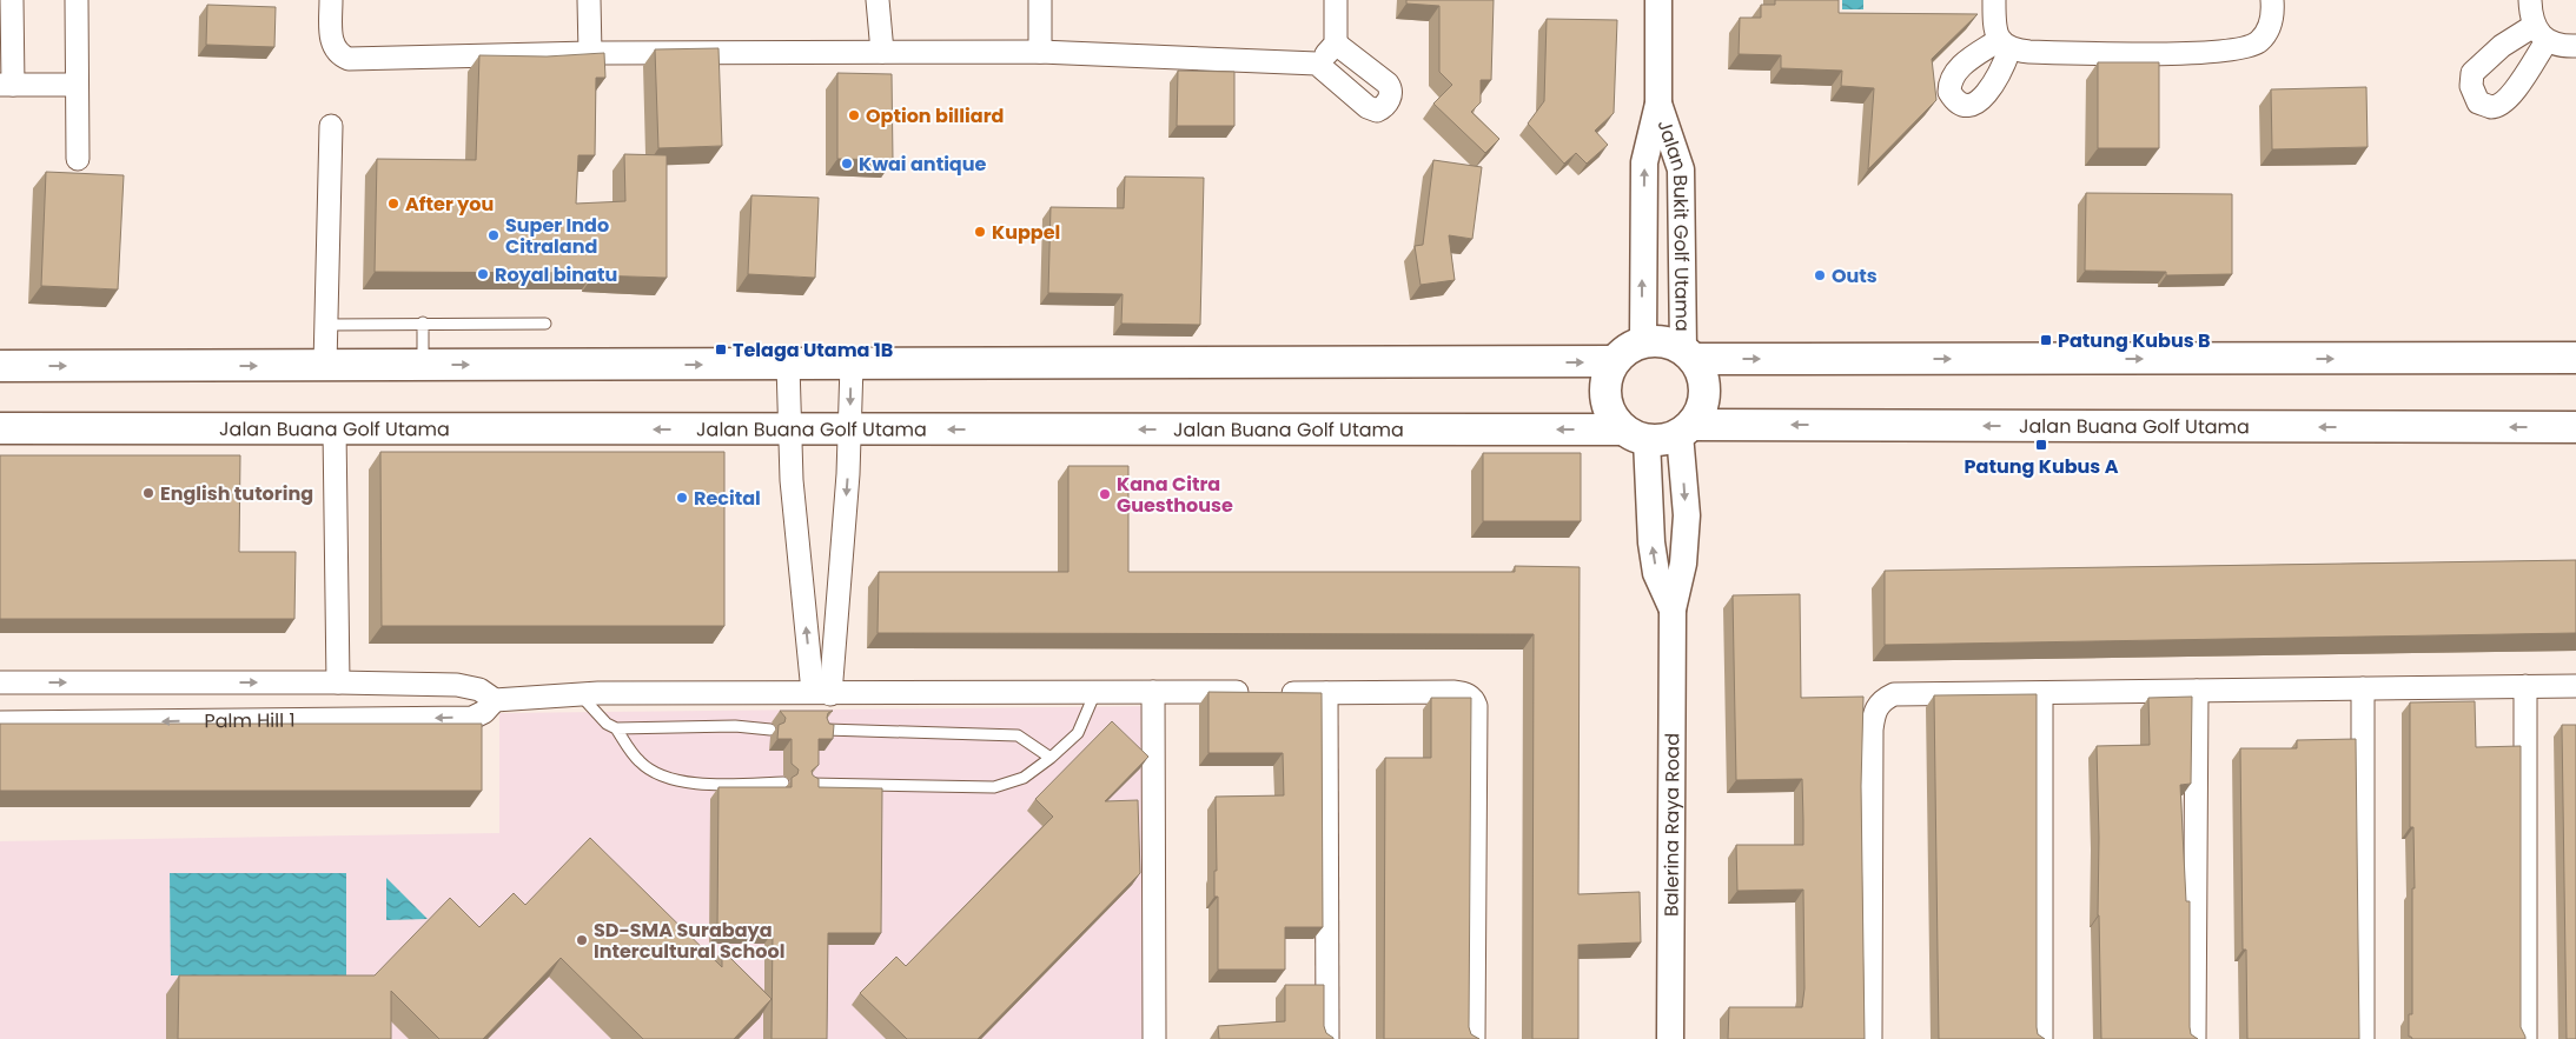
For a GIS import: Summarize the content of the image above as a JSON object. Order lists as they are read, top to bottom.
{
  "streets": {
    "main road": ["Jalan Buana Golf Utama"],
    "street": ["Jalan Bukit Golf Utama", "Palm Hill 1", "Balerina Raya Road"]
  },
  "crossings": [
    ["Jalan Bukit Golf Utama", "Jalan Buana Golf Utama"],
    ["Jalan Bukit Golf Utama", "Balerina Raya Road"],
    ["Jalan Buana Golf Utama", "Balerina Raya Road"]
  ],
  "places": {
    "other": [
      "Option billiard",
      "Kwai antique",
      "After you",
      "Kuppel",
      "Super Indo Citraland",
      "Royal binatu",
      "Outs",
      "English tutoring",
      "Kana Citra Guesthouse",
      "Recital",
      "SD-SMA Surabaya Intercultural School"
    ],
    "transit": ["Patung Kubus B", "Telaga Utama 1B", "Patung Kubus A"]
  }
}
